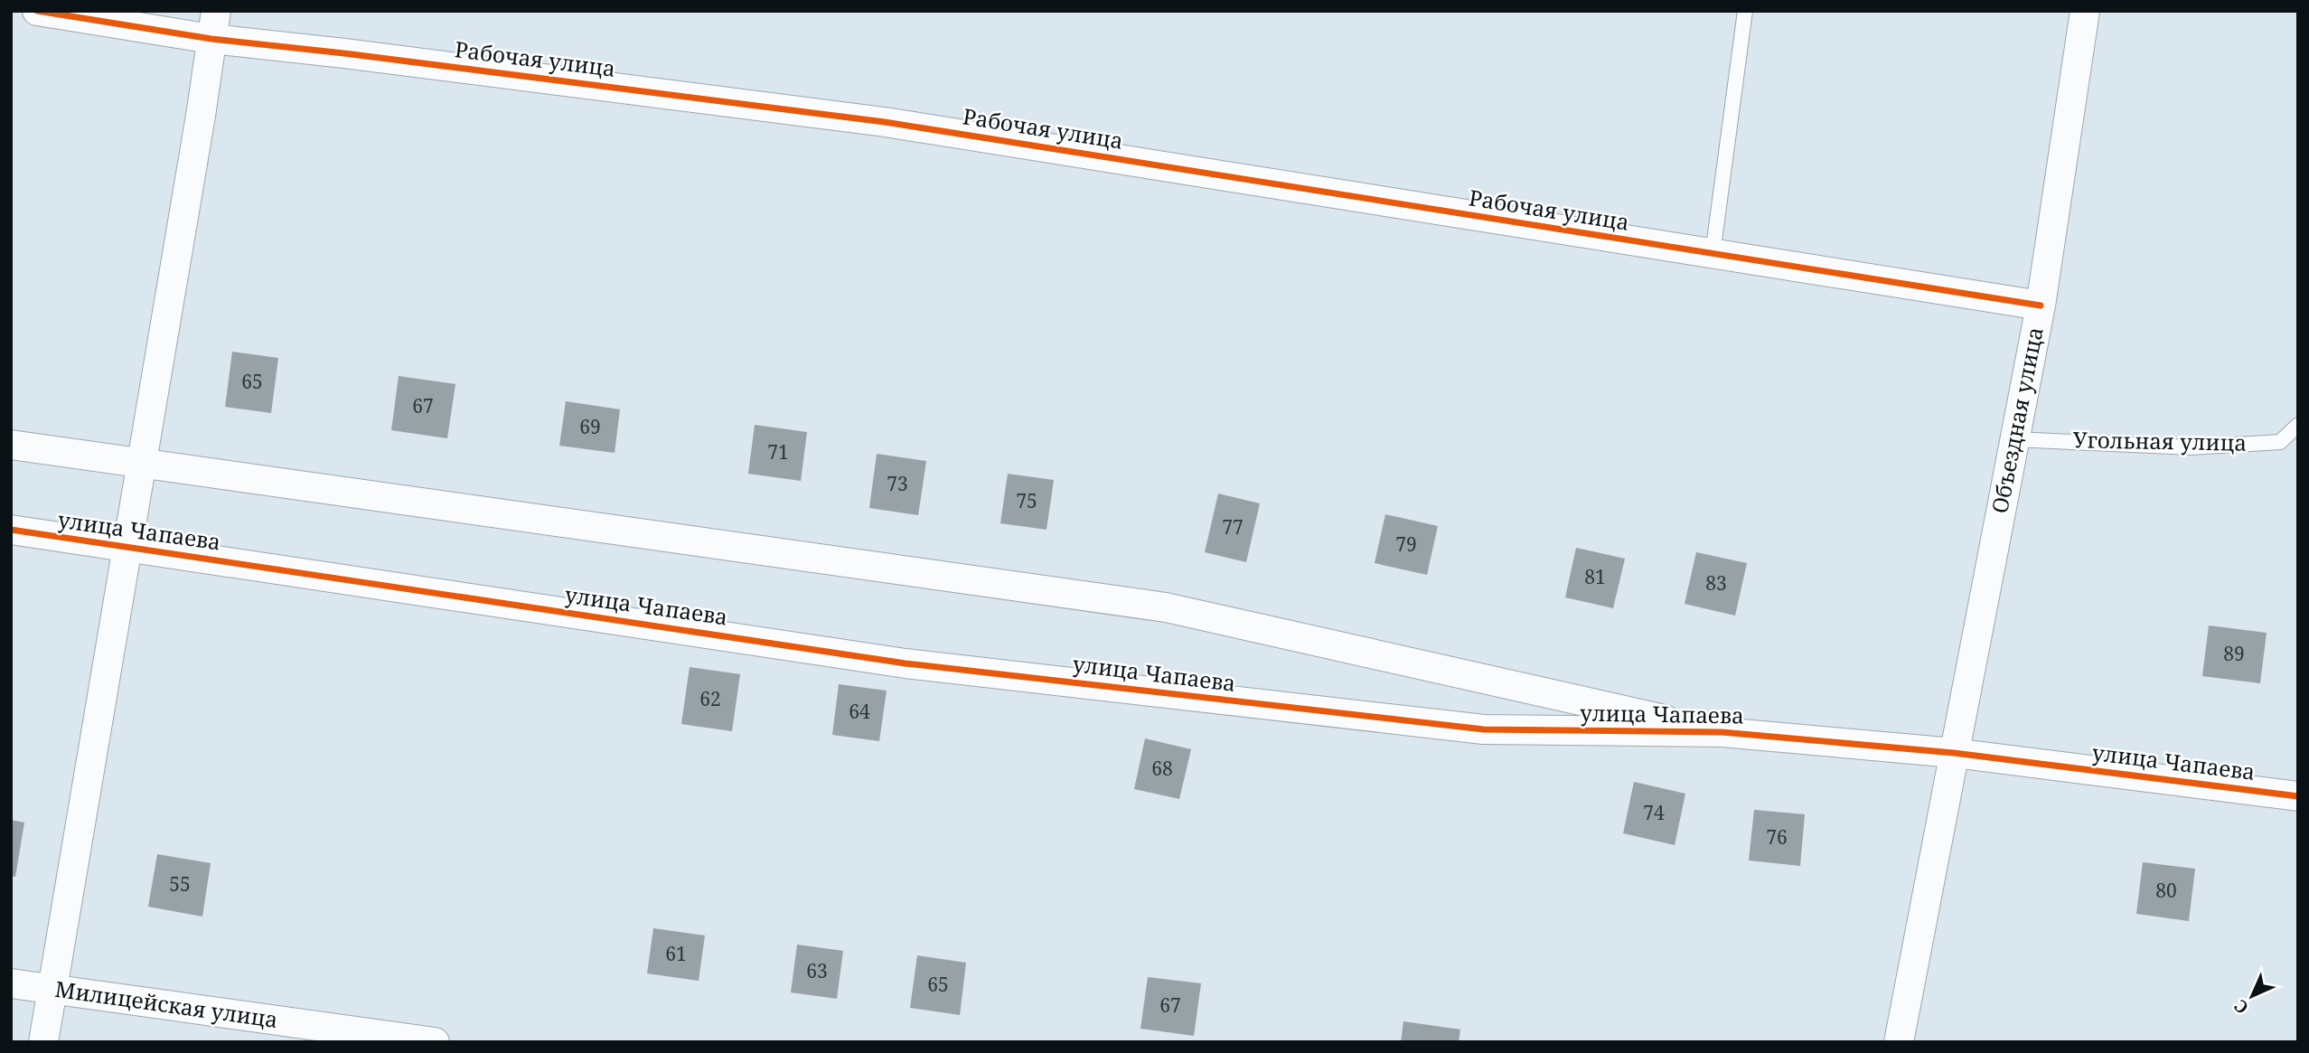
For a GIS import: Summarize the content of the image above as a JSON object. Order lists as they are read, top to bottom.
{
  "streets": {
    "street": [
      "Рабочая улица",
      "Объездная улица",
      "улица Чапаева",
      "Милицейская улица"
    ],
    "lane": ["Угольная улица"]
  },
  "crossings": [
    ["Рабочая улица", "Объездная улица"],
    ["Объездная улица", "Угольная улица"],
    ["Объездная улица", "улица Чапаева"]
  ],
  "house_numbers": [
    "65",
    "67",
    "69",
    "71",
    "73",
    "75",
    "77",
    "79",
    "81",
    "83",
    "89",
    "62",
    "64",
    "68",
    "74",
    "76",
    "55",
    "80",
    "61",
    "63",
    "65",
    "67"
  ],
  "north": "bottom left"
}
